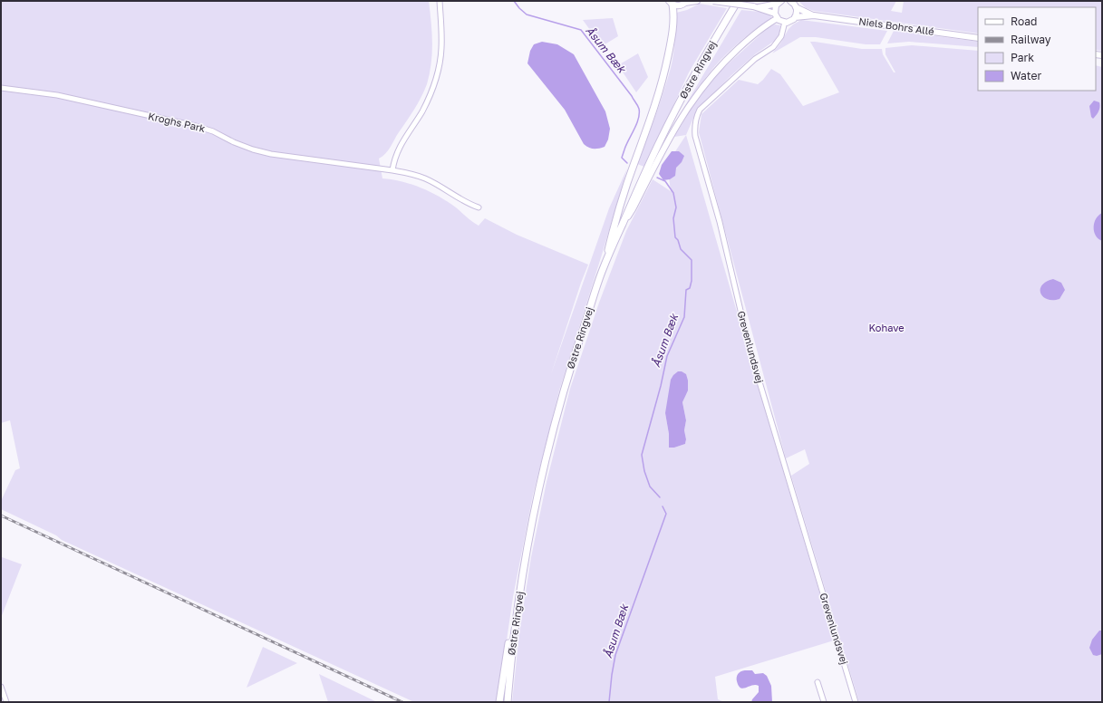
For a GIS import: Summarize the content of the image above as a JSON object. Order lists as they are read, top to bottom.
{
  "streets": {
    "main road": ["Østre Ringvej"],
    "street": ["Niels Bohrs Allé", "Kroghs Park", "Grevenlundsvej"]
  },
  "crossings": [
    ["Niels Bohrs Allé", "Grevenlundsvej"]
  ],
  "water": ["Åsum Bæk"],
  "parks": ["Kohave"],
  "legend": [
    "Road",
    "Railway",
    "Park",
    "Water"
  ]
}
